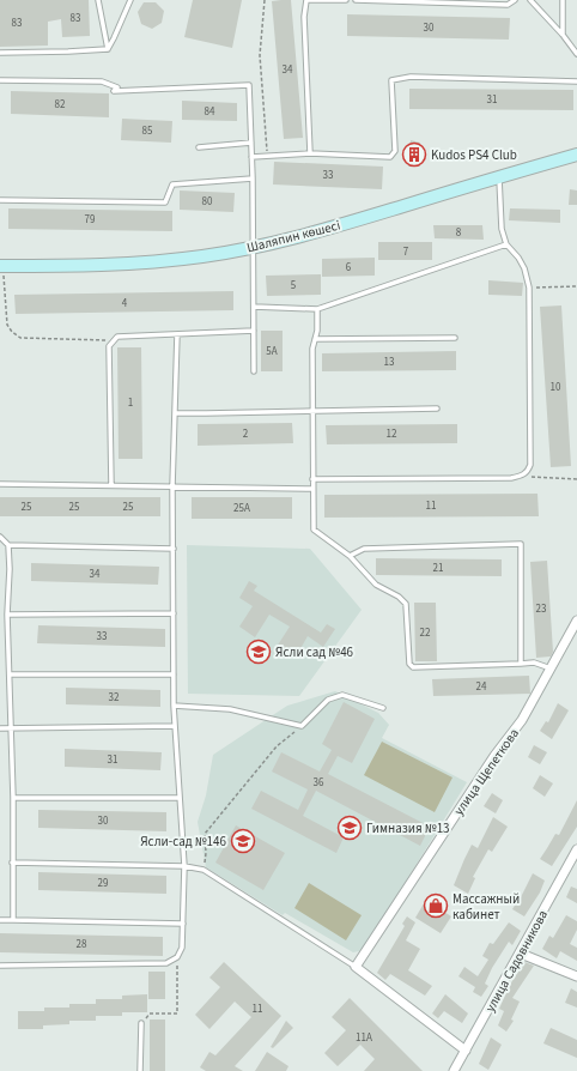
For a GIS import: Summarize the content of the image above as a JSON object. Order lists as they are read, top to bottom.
{
  "streets": {
    "main road": ["Шаляпин көшесі"],
    "street": ["улица Щепеткова", "улица Садовникова"]
  },
  "places": {
    "building": ["Kudos PS4 Club"],
    "school or university": ["Ясли сад №46", "Гимназия №13", "Ясли-сад №146"],
    "shop": ["Массажный кабинет"]
  },
  "house_numbers": [
    "83",
    "83",
    "30",
    "34",
    "31",
    "82",
    "84",
    "85",
    "33",
    "80",
    "79",
    "8",
    "7",
    "6",
    "5",
    "4",
    "5А",
    "13",
    "10",
    "1",
    "2",
    "12",
    "11",
    "25",
    "25",
    "25",
    "25А",
    "21",
    "34",
    "23",
    "22",
    "33",
    "24",
    "32",
    "31",
    "36",
    "30",
    "29",
    "28",
    "11",
    "11А"
  ]
}
